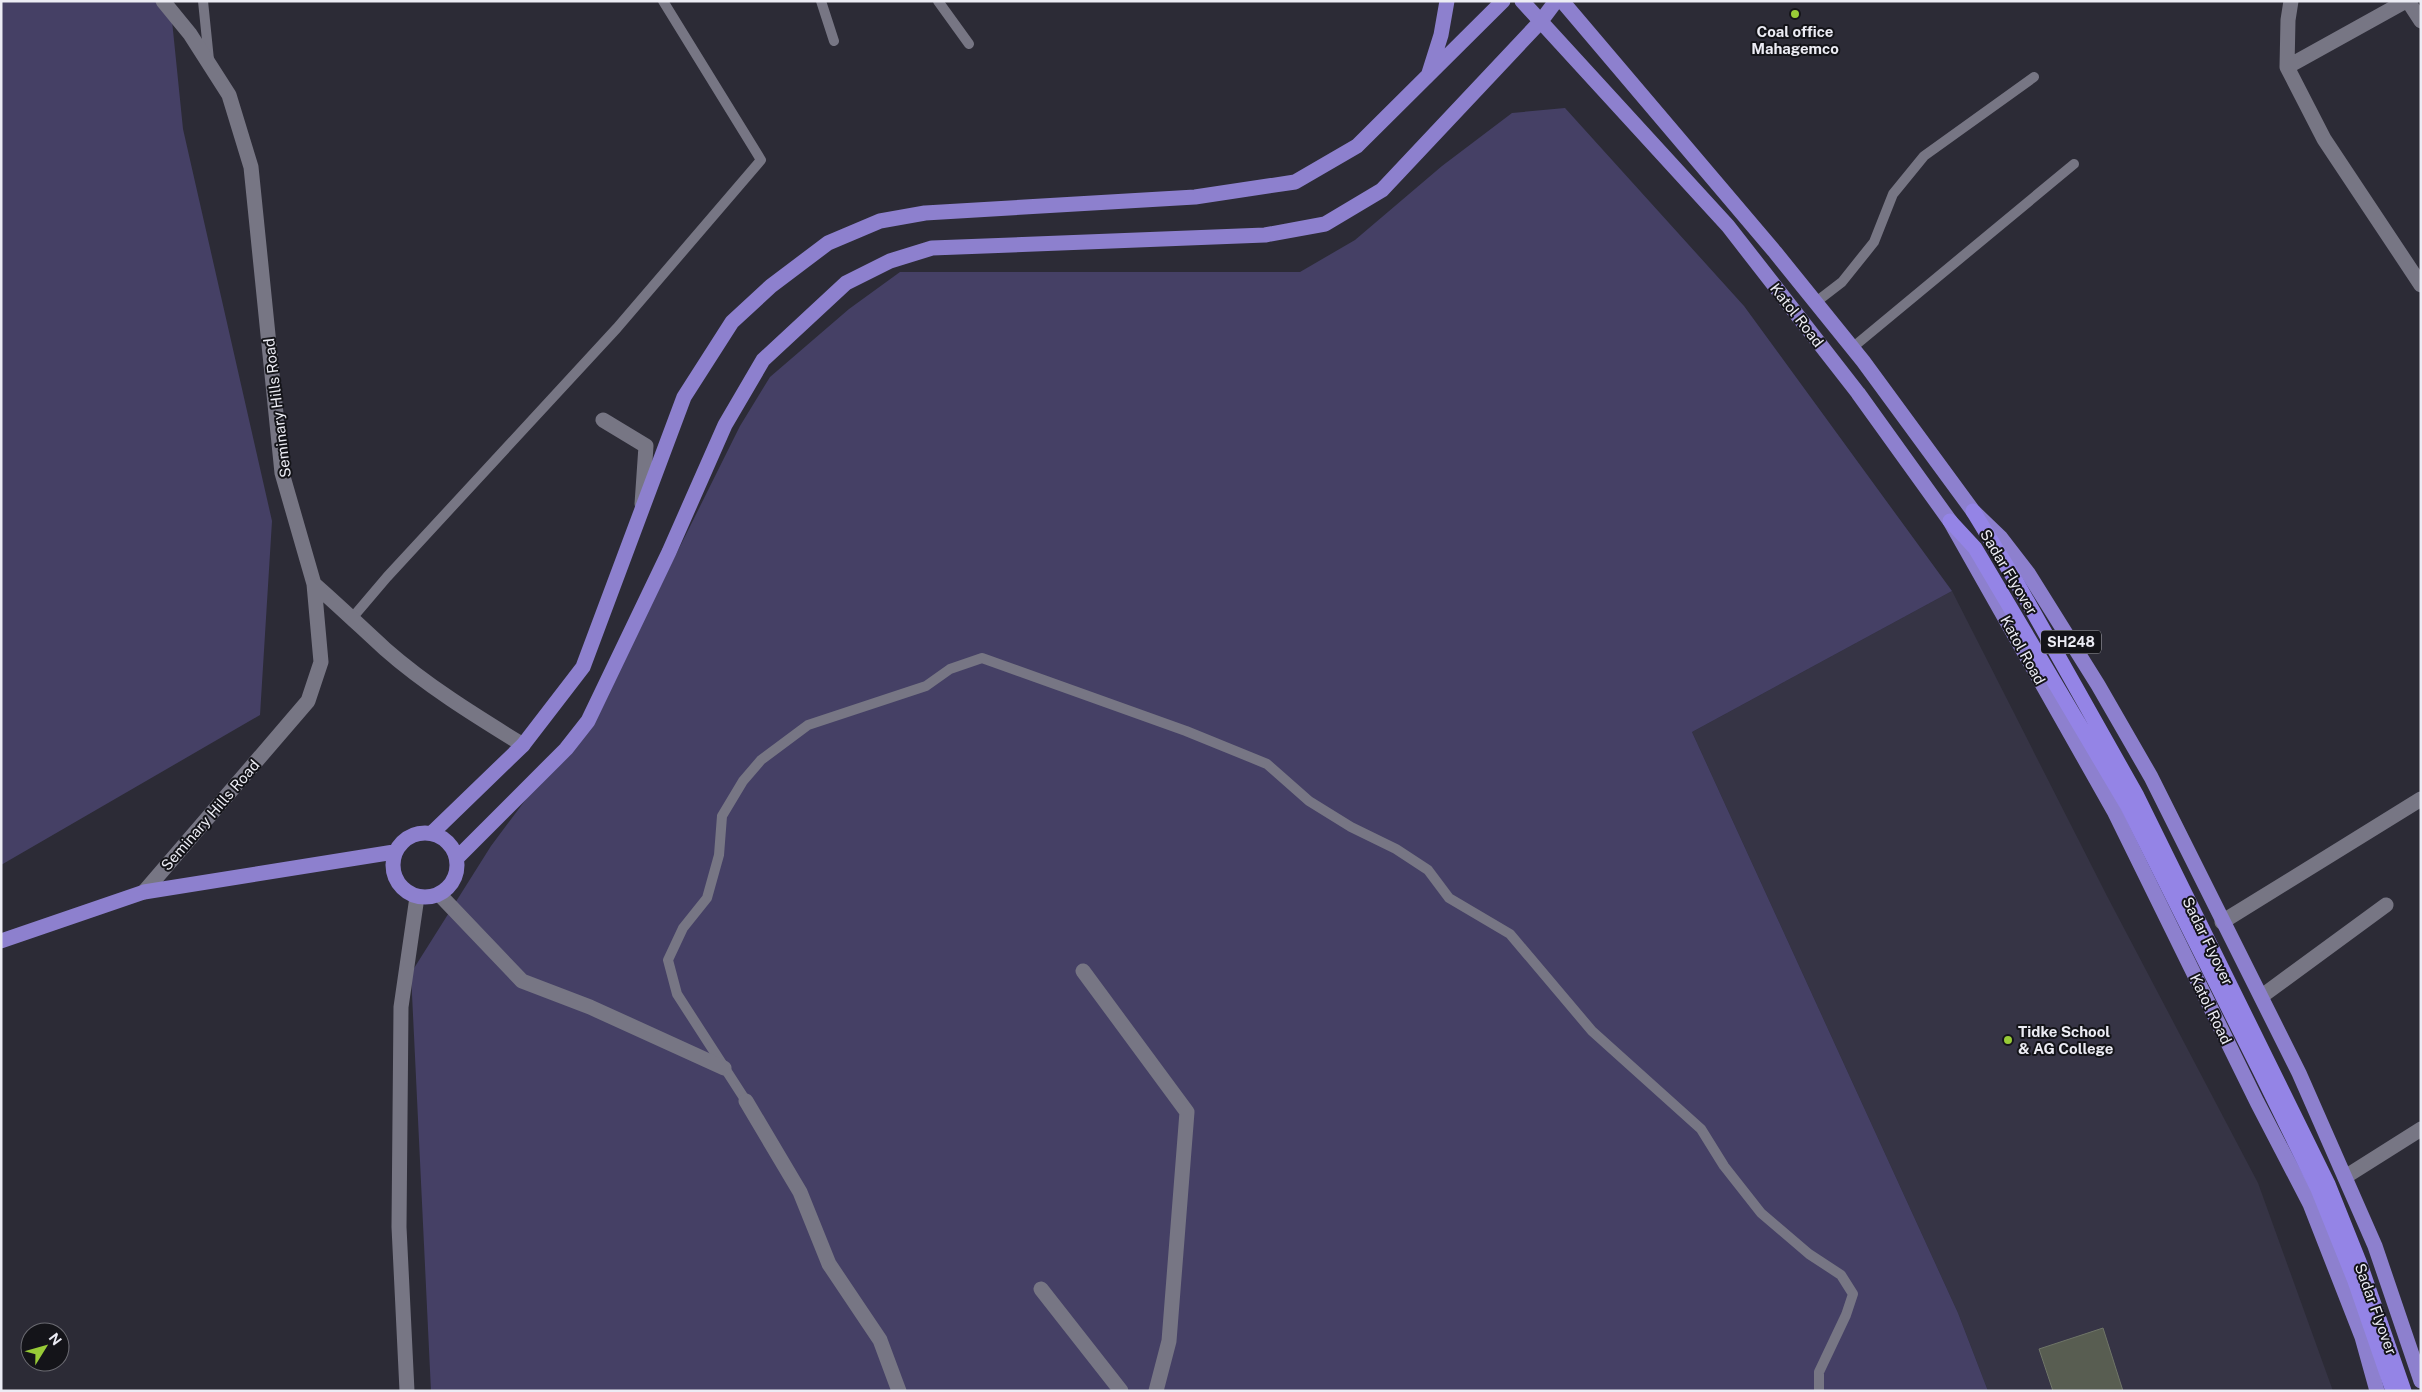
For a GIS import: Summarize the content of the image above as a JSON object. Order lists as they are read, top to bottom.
{
  "streets": {
    "highway": ["Sadar Flyover"],
    "main road": ["Katol Road", "SH248"],
    "street": ["Seminary Hills Road"]
  },
  "crossings": [
    ["Katol Road", "Sadar Flyover"]
  ],
  "places": ["Coal office Mahagemco", "Tidke School & AG College"],
  "north": "top right"
}
